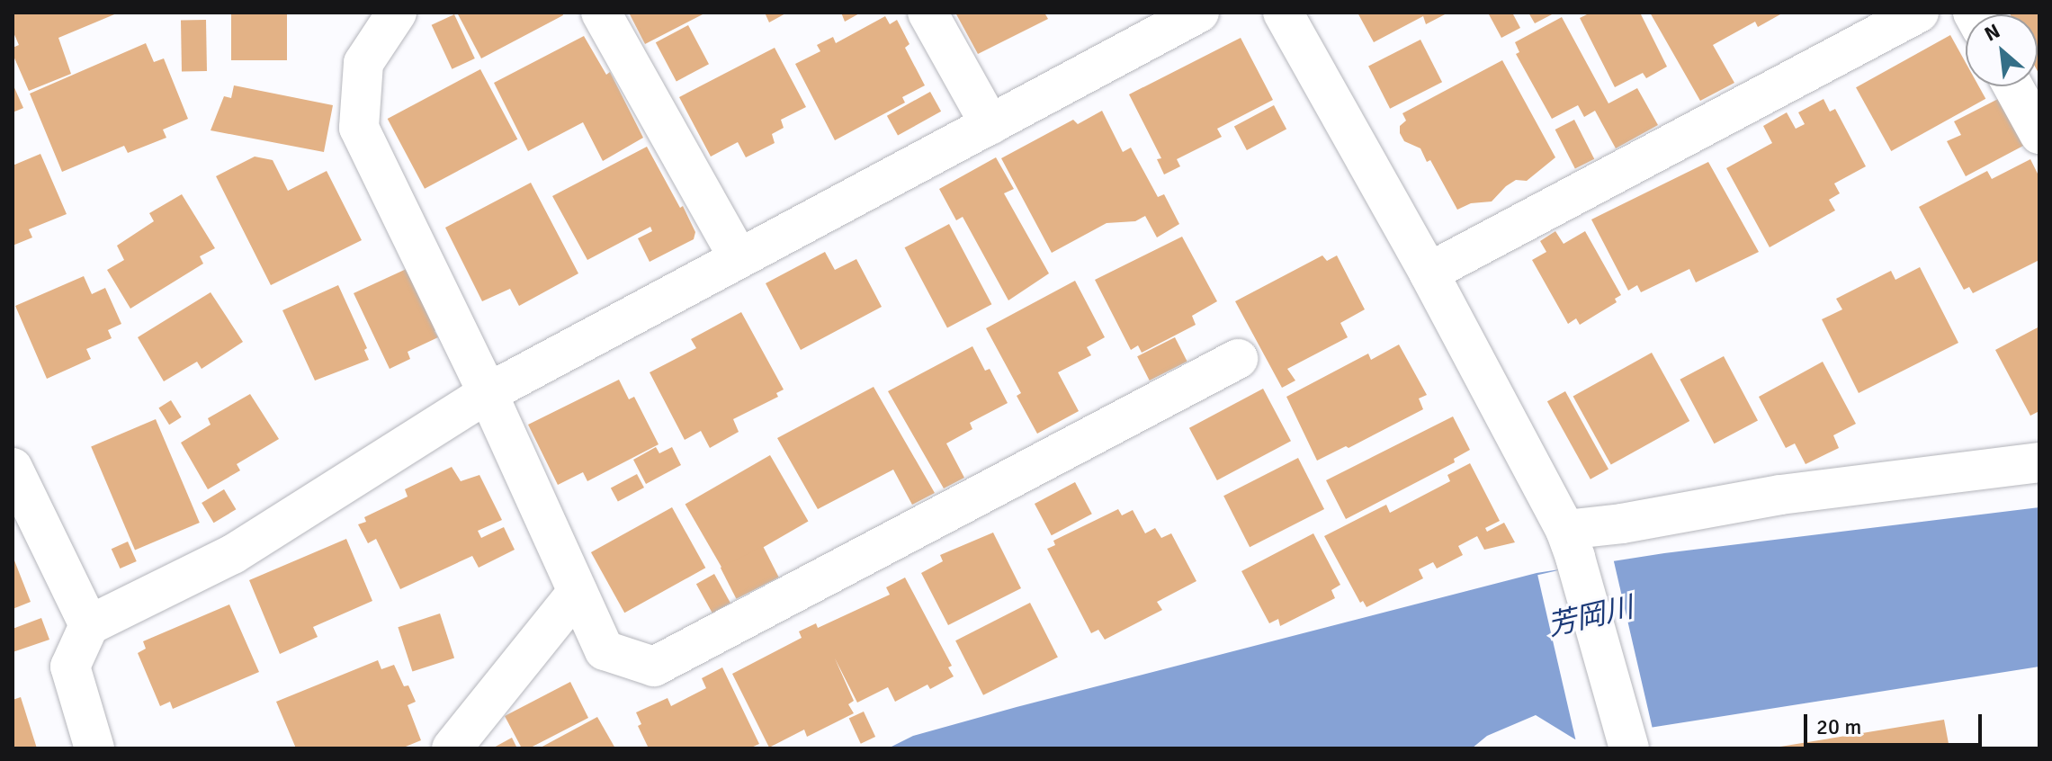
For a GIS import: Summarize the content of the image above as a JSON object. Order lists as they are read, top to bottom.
{
  "water": ["芳岡川"],
  "scale_bar": "20 m",
  "north": "top left"
}
